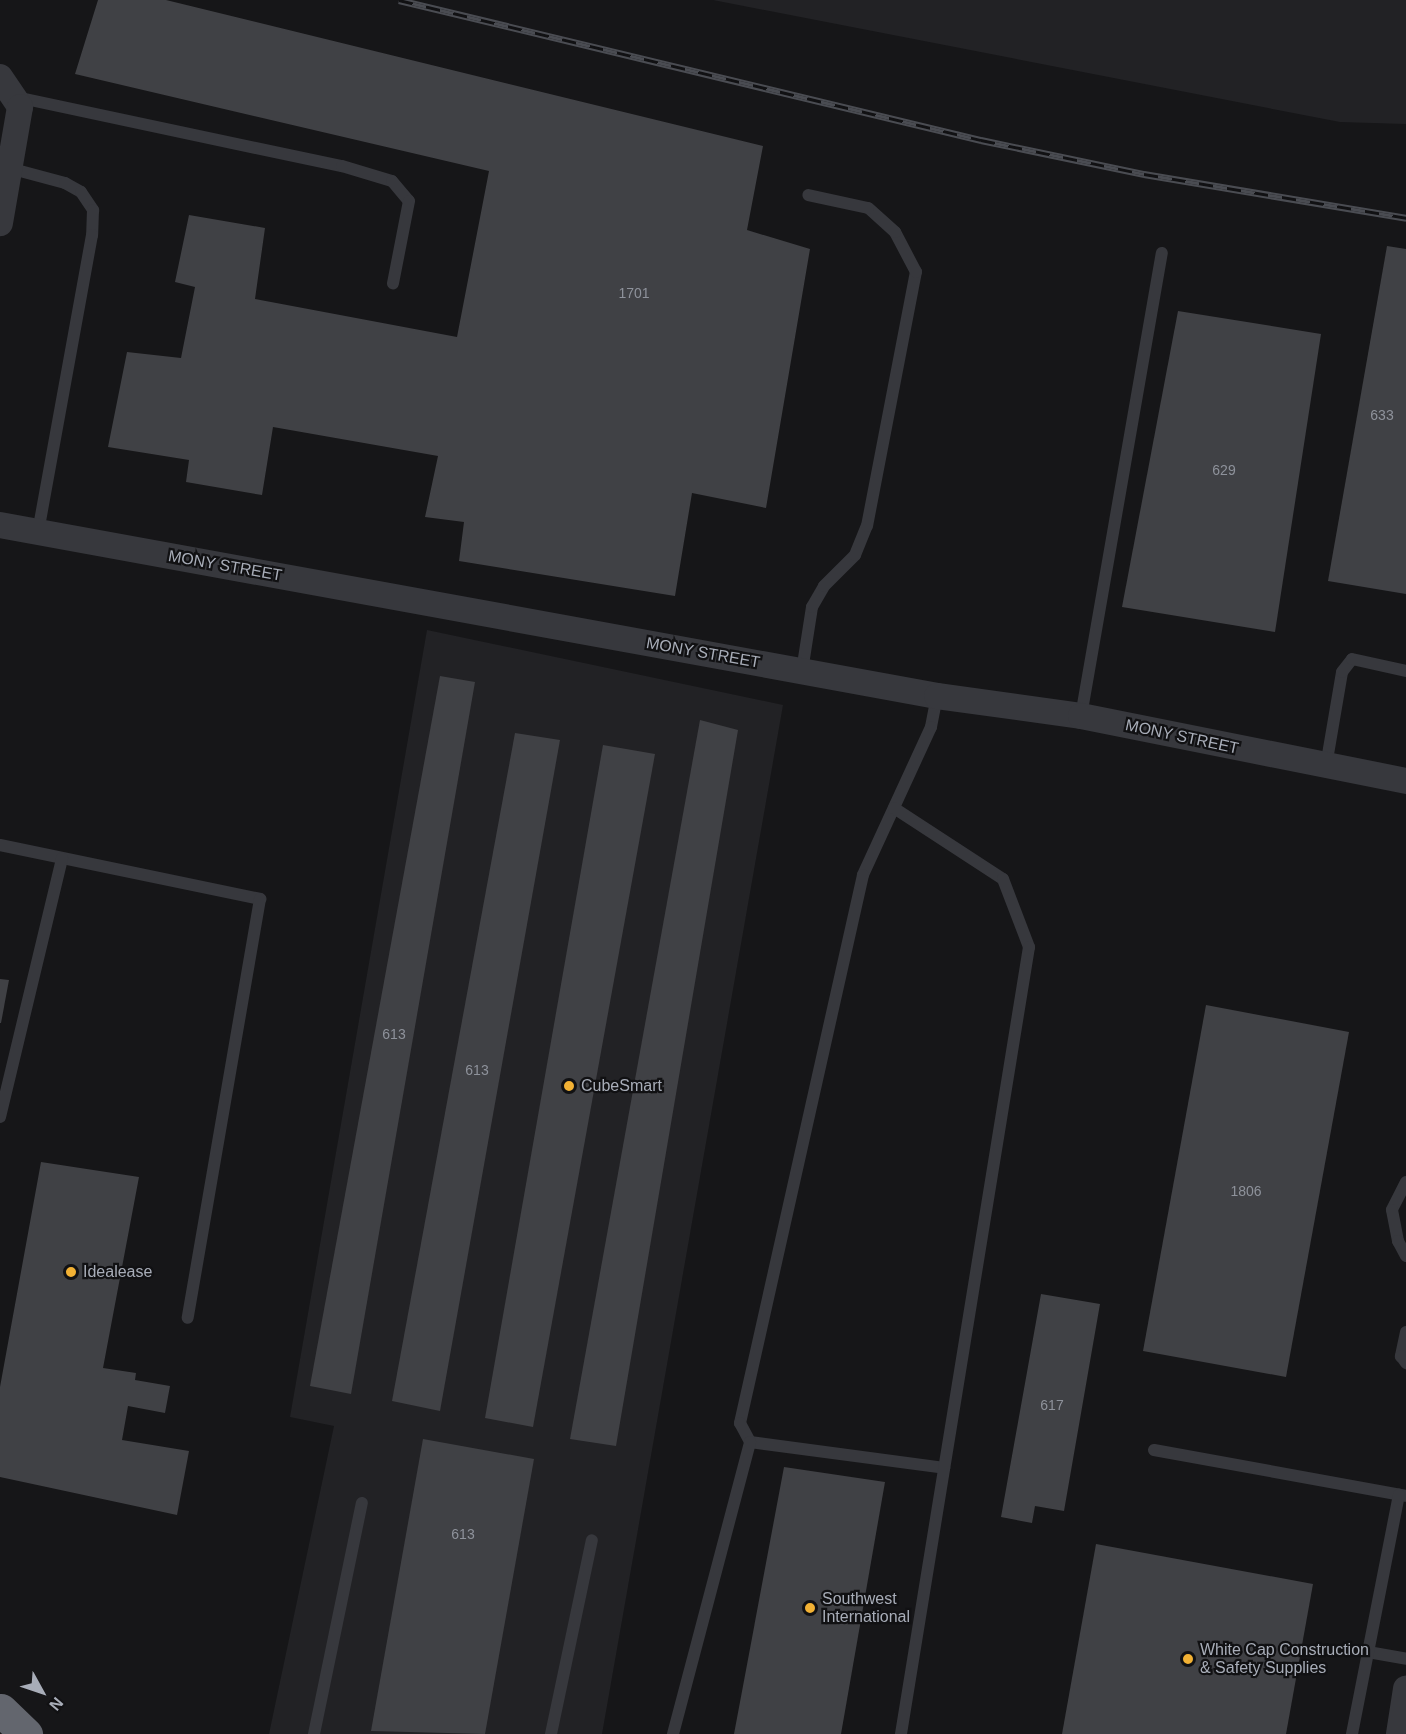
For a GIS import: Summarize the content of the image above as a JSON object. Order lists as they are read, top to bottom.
{
  "streets": {
    "street": ["MONY STREET"]
  },
  "places": [
    "CubeSmart",
    "Idealease",
    "Southwest International",
    "White Cap Construction & Safety Supplies"
  ],
  "house_numbers": [
    "1701",
    "633",
    "629",
    "613",
    "613",
    "1806",
    "617",
    "613"
  ],
  "north": "bottom right"
}
